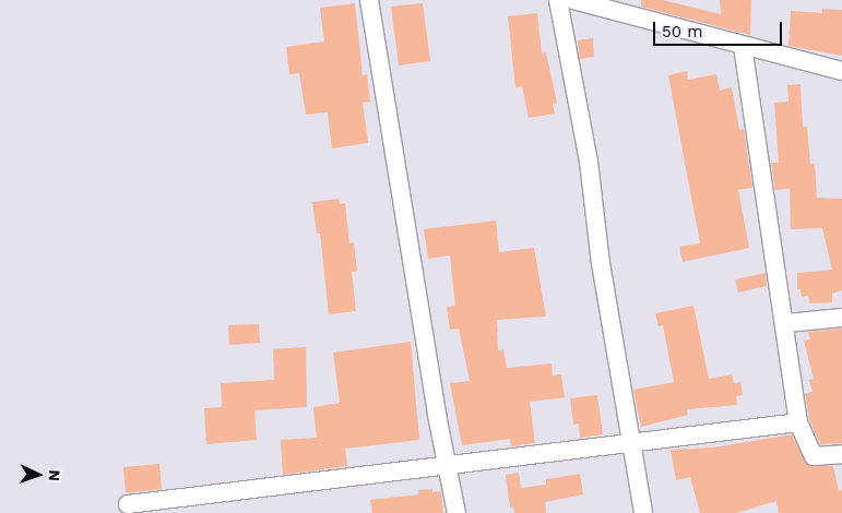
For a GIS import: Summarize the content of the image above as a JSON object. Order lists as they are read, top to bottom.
{
  "scale_bar": "50 m",
  "north": "right"
}
